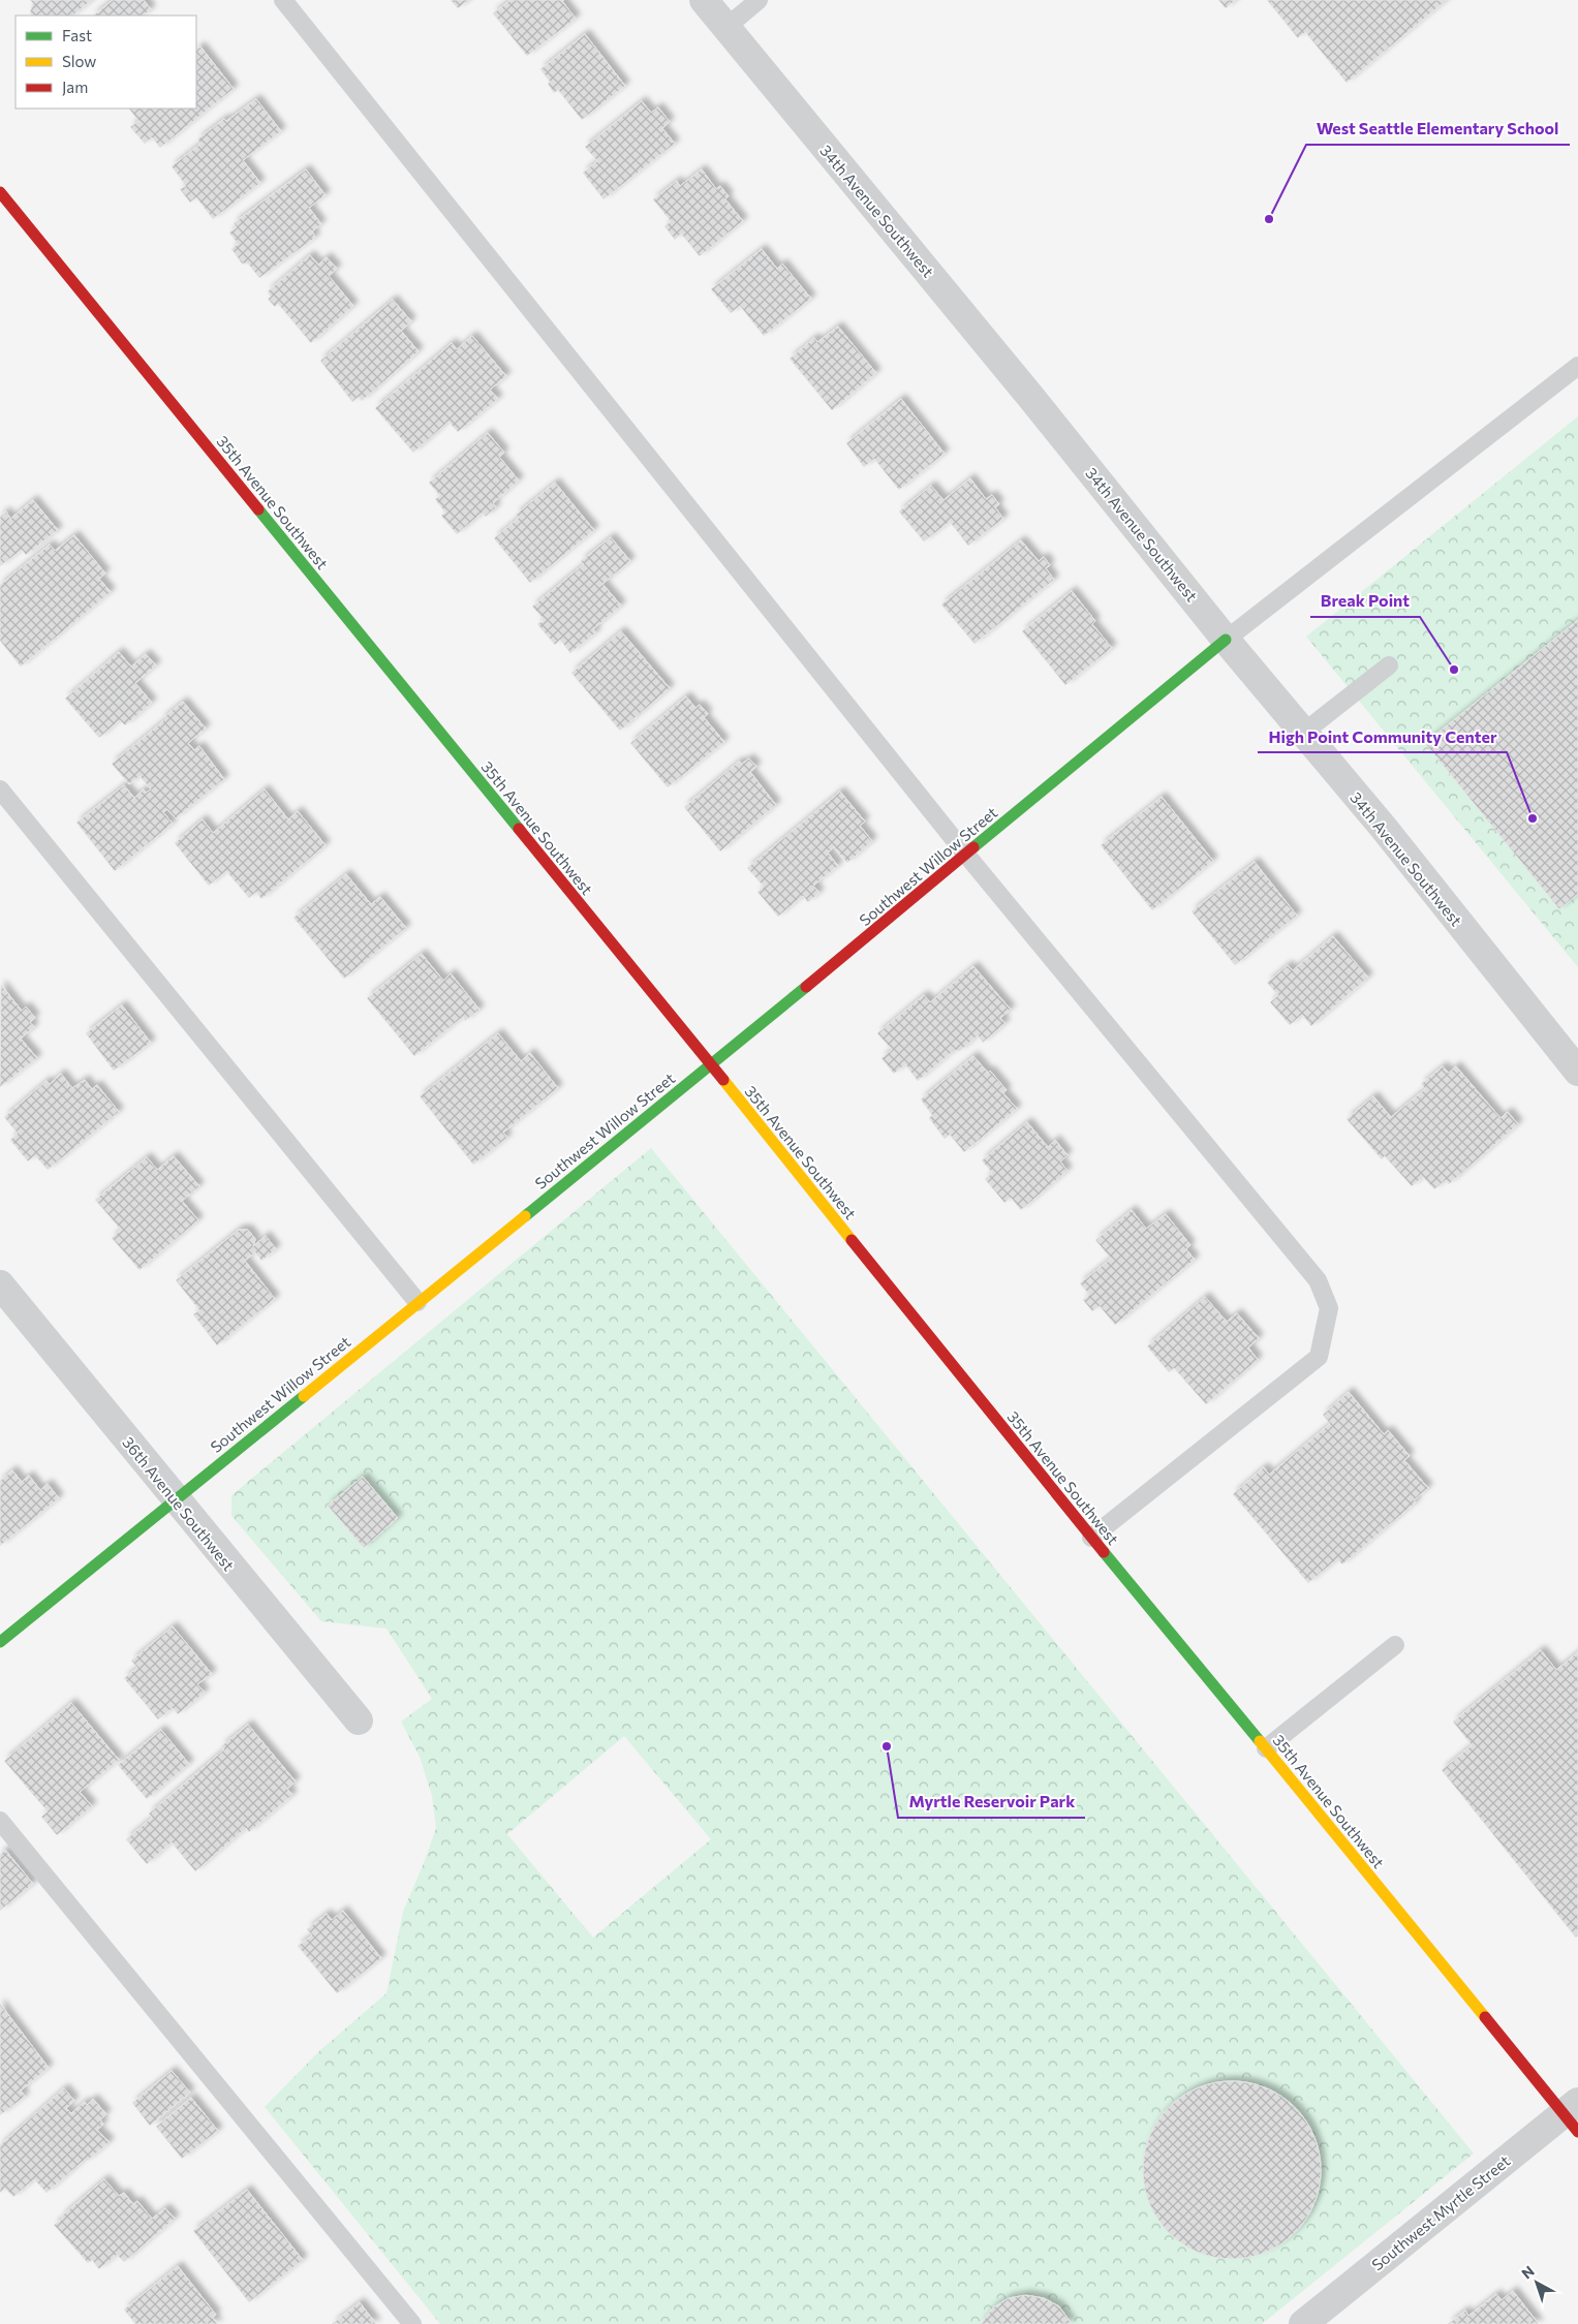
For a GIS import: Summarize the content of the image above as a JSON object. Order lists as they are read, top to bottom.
{
  "streets": {
    "main road": ["35th Avenue Southwest", "Southwest Willow Street"],
    "street": ["34th Avenue Southwest", "36th Avenue Southwest", "Southwest Myrtle Street"]
  },
  "crossings": [
    ["34th Avenue Southwest", "Southwest Willow Street"],
    ["35th Avenue Southwest", "Southwest Willow Street"],
    ["35th Avenue Southwest", "Southwest Myrtle Street"],
    ["Southwest Willow Street", "36th Avenue Southwest"]
  ],
  "places": [
    "West Seattle Elementary School",
    "Break Point",
    "High Point Community Center",
    "Myrtle Reservoir Park"
  ],
  "legend": ["Fast", "Slow", "Jam"],
  "north": "top left"
}
